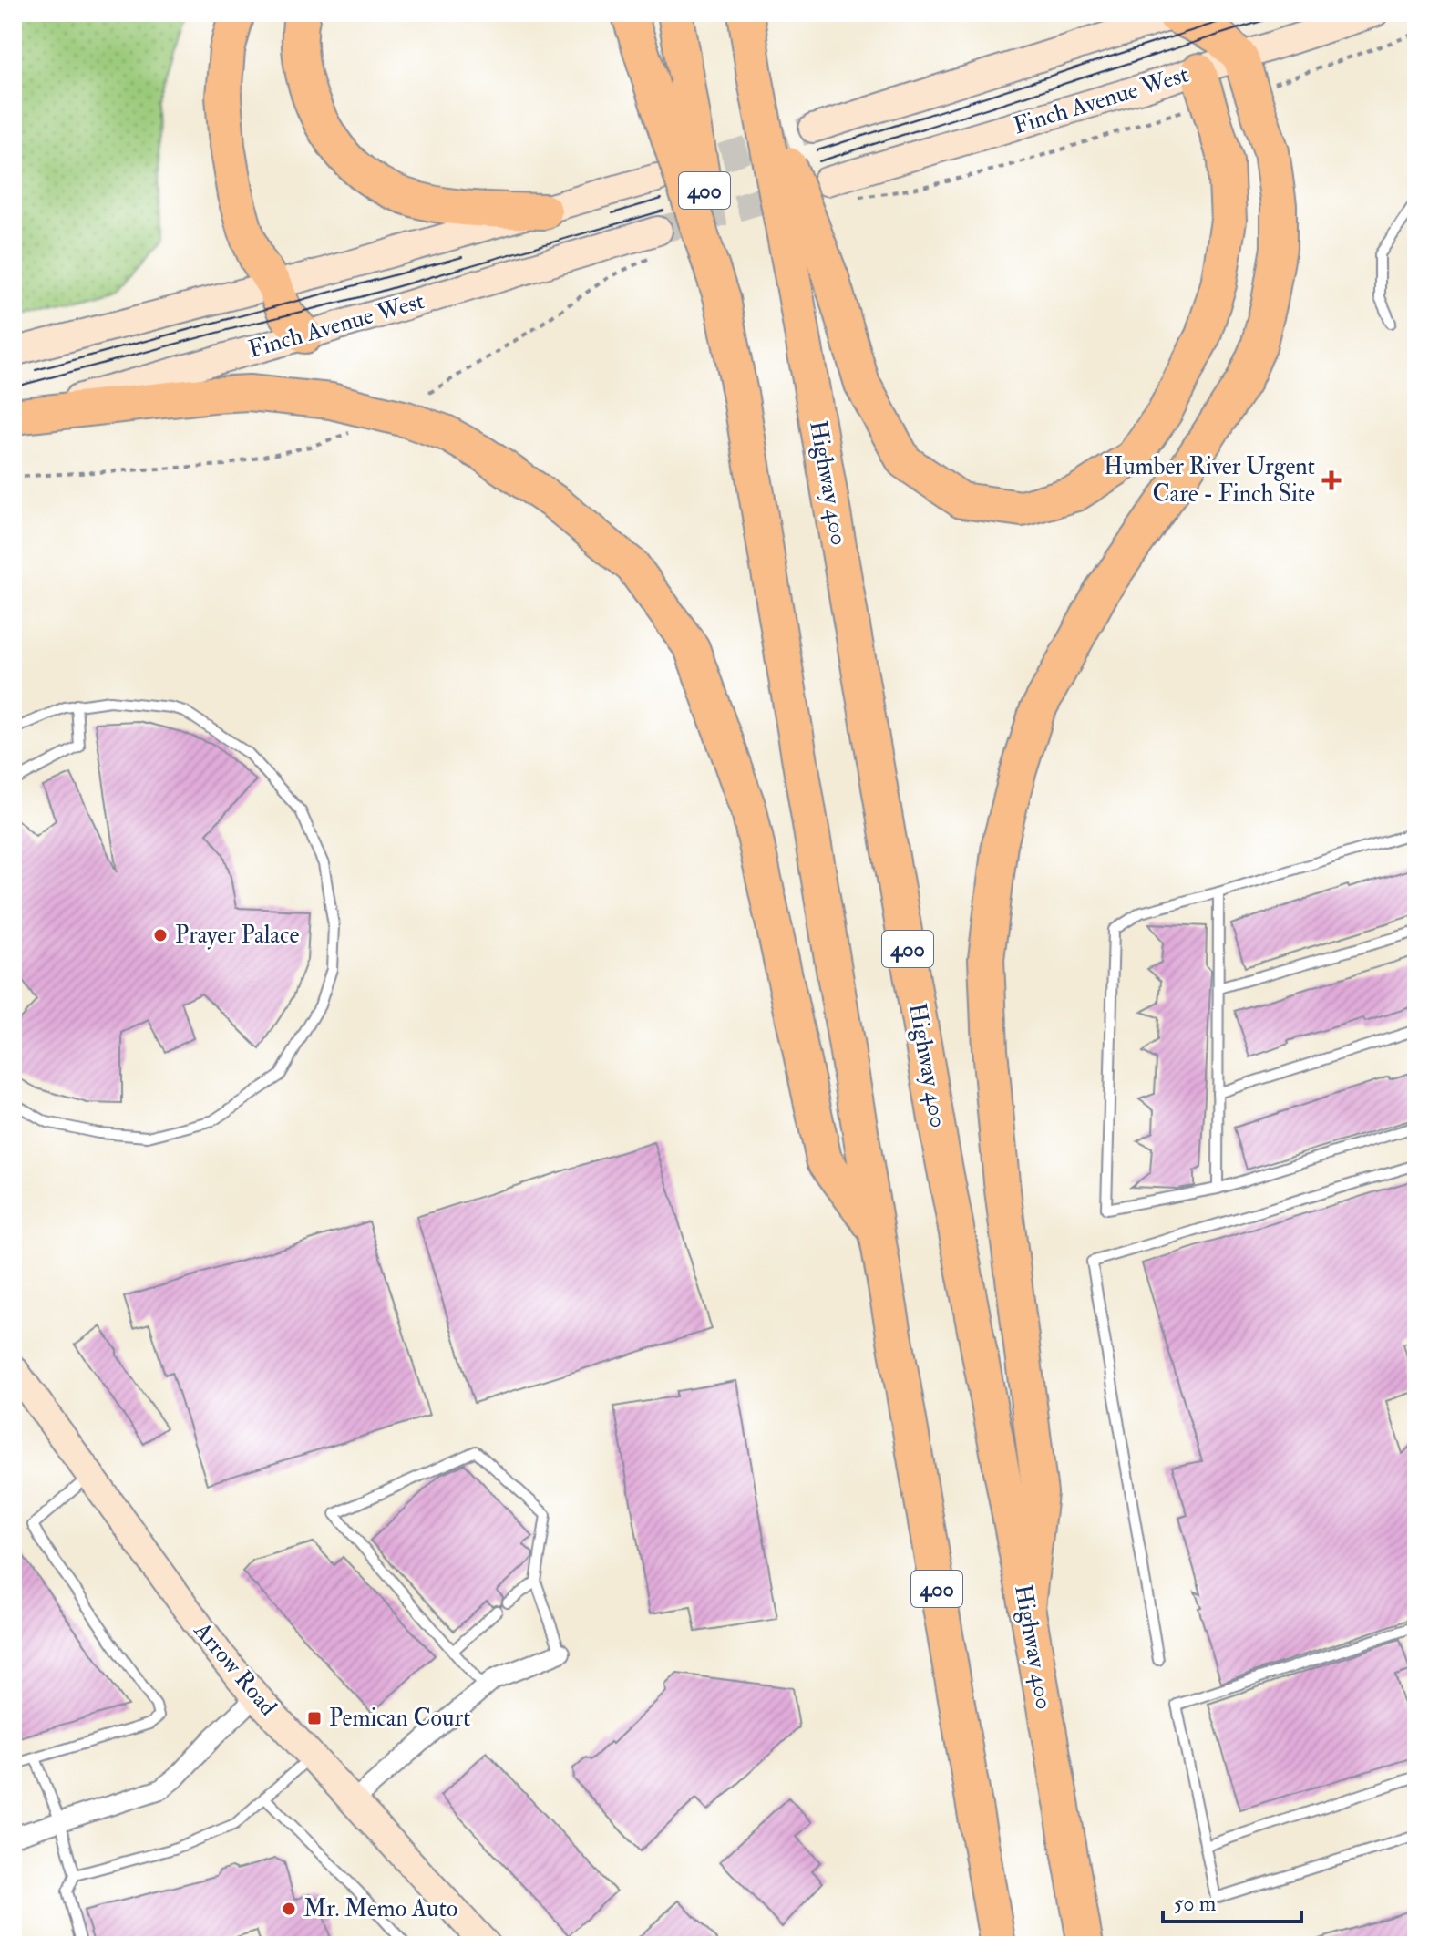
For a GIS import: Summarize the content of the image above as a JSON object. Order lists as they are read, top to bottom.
{
  "streets": {
    "highway": ["400", "Highway 400"],
    "main road": ["Finch Avenue West", "Arrow Road"]
  },
  "places": {
    "health": ["Humber River Urgent Care - Finch Site"],
    "other": ["Prayer Palace", "Mr. Memo Auto"],
    "transit": ["Pemican Court"]
  },
  "scale_bar": "50 m"
}
